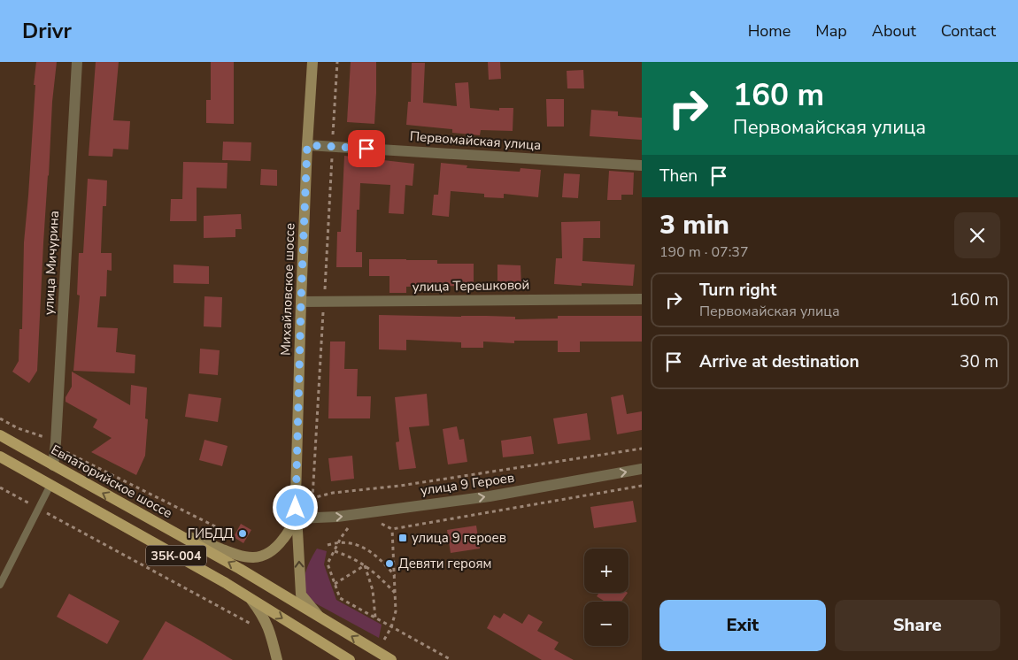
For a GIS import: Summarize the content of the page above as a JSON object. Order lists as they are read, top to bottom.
{
  "streets": {
    "main road": ["Михайловское шоссе", "Евпаторийское шоссе", "35К-004"],
    "street": [
      "Первомайская улица",
      "улица Мичурина",
      "улица Терешковой",
      "улица 9 Героев"
    ]
  },
  "crossings": [
    ["Первомайская улица", "Михайловское шоссе"],
    ["улица Мичурина", "Евпаторийское шоссе"],
    ["улица Терешковой", "Михайловское шоссе"],
    ["Михайловское шоссе", "Евпаторийское шоссе"],
    ["Михайловское шоссе", "улица 9 Героев"]
  ],
  "one_way": ["улица 9 Героев"],
  "places": {
    "other": ["ГИБДД", "Девяти героям"],
    "transit": ["улица 9 героев"]
  },
  "page": {
    "header": "Drivr",
    "nav": [
      "Home",
      "Map",
      "About",
      "Contact"
    ],
    "turn": ["160 m", "Первомайская улица"],
    "then": "Then",
    "heading": ["3 min", "190 m · 07:37"],
    "list": [
      {
        "name": "Turn right",
        "note": "Первомайская улица",
        "value": "160 m"
      },
      {
        "name": "Arrive at destination",
        "value": "30 m"
      }
    ],
    "map_buttons": ["+", "−"],
    "buttons": ["Exit", "Share"]
  }
}
